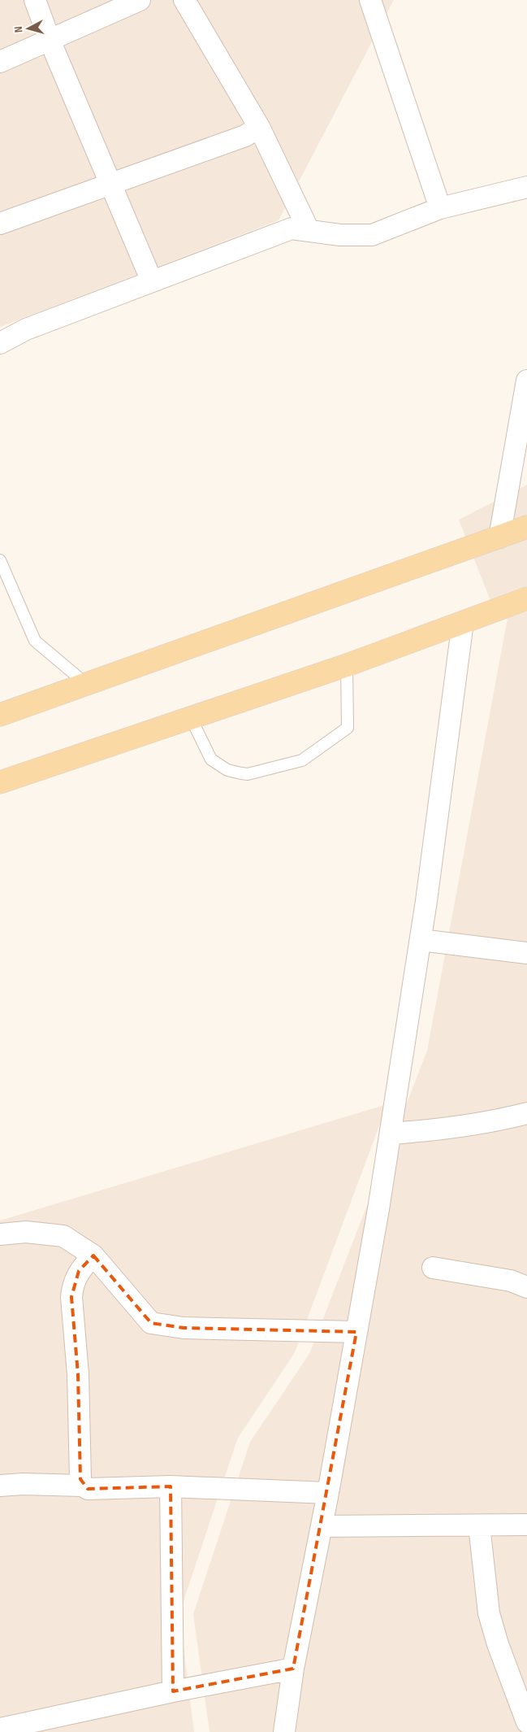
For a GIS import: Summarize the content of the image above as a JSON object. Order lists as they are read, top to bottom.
{
  "north": "left"
}
